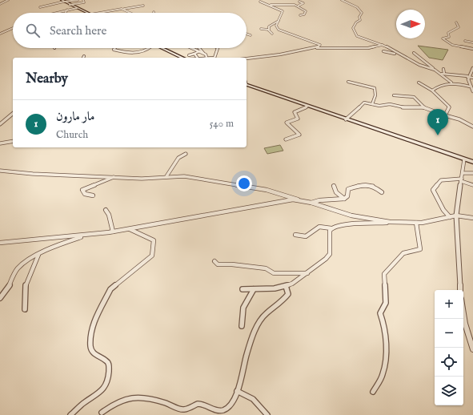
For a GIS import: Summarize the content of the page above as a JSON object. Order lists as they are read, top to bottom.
{
  "north": "right",
  "page": {
    "search": "Search here",
    "heading": "Nearby",
    "list": [
      {
        "mark": "1",
        "name": "مار مارون",
        "note": "Church",
        "value": "540 m"
      }
    ],
    "pins": "1",
    "map_buttons": ["+", "−"]
  }
}
